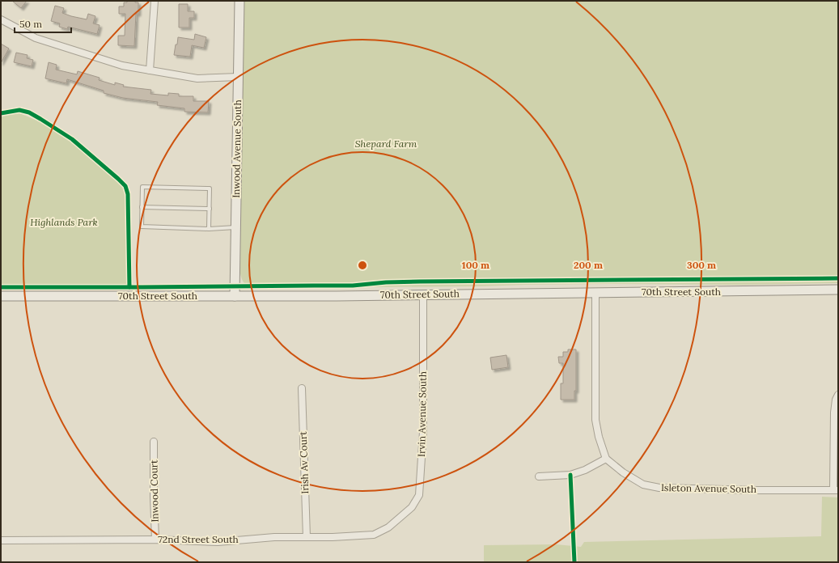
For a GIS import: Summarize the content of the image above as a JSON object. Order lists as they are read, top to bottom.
{
  "streets": {
    "main road": ["Inwood Avenue South", "70th Street South"],
    "street": [
      "Irvin Avenue South",
      "Irish Av Court",
      "Isleton Avenue South",
      "Inwood Court",
      "72nd Street South"
    ]
  },
  "crossings": [
    ["Inwood Avenue South", "70th Street South"],
    ["70th Street South", "Irvin Avenue South"],
    ["Irvin Avenue South", "72nd Street South"],
    ["Irish Av Court", "72nd Street South"],
    ["Inwood Court", "72nd Street South"]
  ],
  "parks": ["Shepard Farm", "Highlands Park"],
  "scale_bar": "50 m",
  "rings": ["100 m", "200 m", "300 m"]
}
